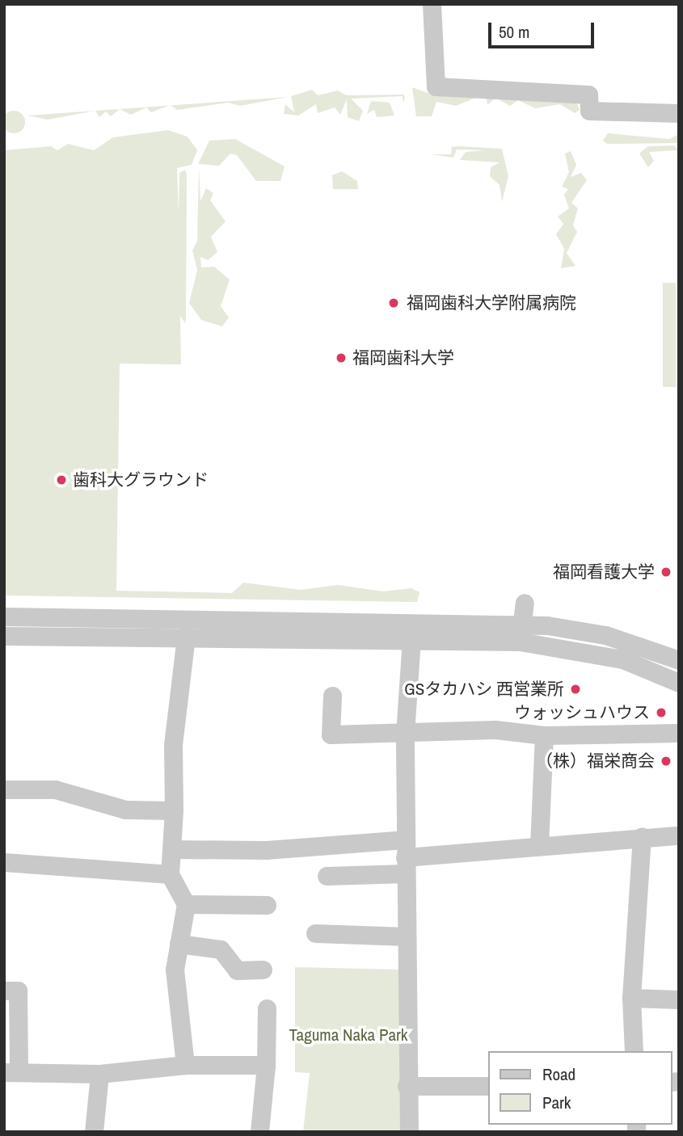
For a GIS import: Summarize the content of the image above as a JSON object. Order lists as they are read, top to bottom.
{
  "parks": ["Taguma Naka Park"],
  "places": [
    "福岡歯科大学附属病院",
    "福岡歯科大学",
    "歯科大グラウンド",
    "福岡看護大学",
    "GSタカハシ 西営業所",
    "ウォッシュハウス",
    "（株）福栄商会"
  ],
  "legend": ["Road", "Park"],
  "scale_bar": "50 m"
}
